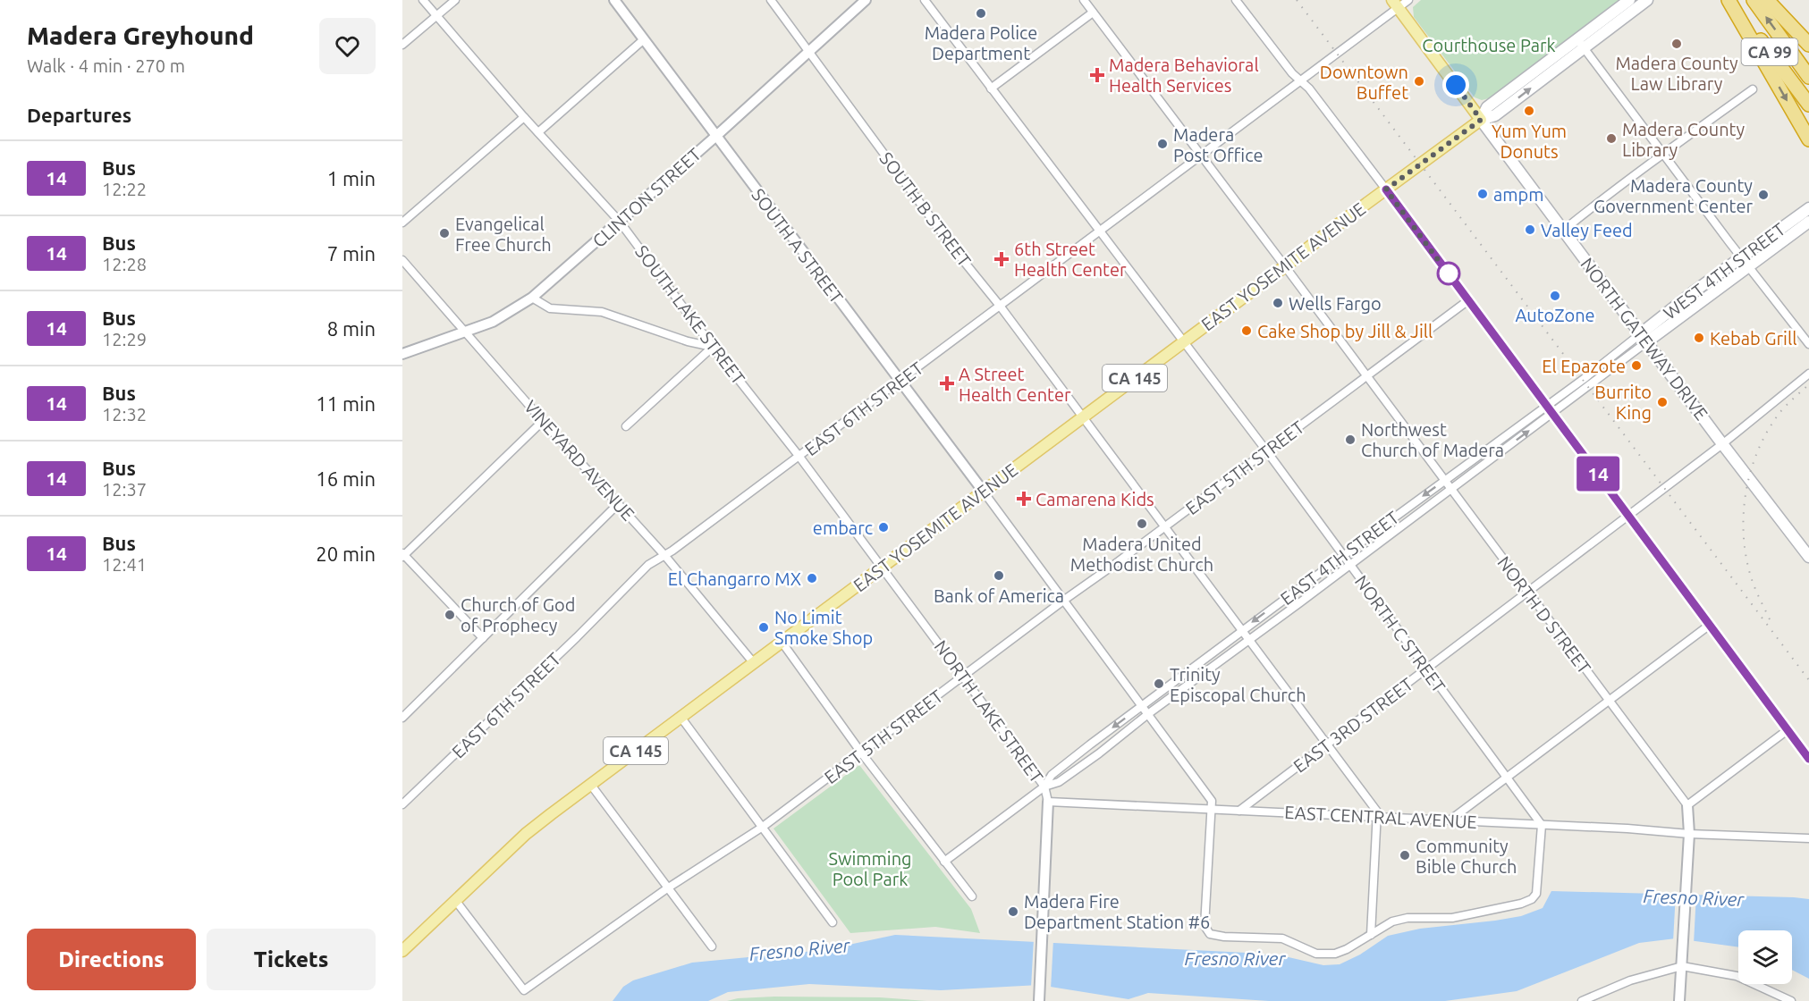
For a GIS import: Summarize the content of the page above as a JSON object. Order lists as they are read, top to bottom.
{
  "streets": {
    "highway": ["CA 99"],
    "main road": [
      "EAST YOSEMITE AVENUE",
      "WEST 4TH STREET",
      "NORTH GATEWAY DRIVE",
      "CA 145"
    ],
    "street": [
      "CLINTON STREET",
      "SOUTH B STREET",
      "SOUTH A STREET",
      "SOUTH LAKE STREET",
      "EAST 6TH STREET",
      "VINEYARD AVENUE",
      "EAST 5TH STREET",
      "EAST 4TH STREET",
      "NORTH D STREET",
      "NORTH C STREET",
      "NORTH LAKE STREET",
      "EAST 3RD STREET",
      "EAST CENTRAL AVENUE"
    ]
  },
  "crossings": [
    ["CLINTON STREET", "SOUTH B STREET"],
    ["CLINTON STREET", "SOUTH A STREET"],
    ["CLINTON STREET", "SOUTH LAKE STREET"],
    ["CLINTON STREET", "VINEYARD AVENUE"],
    ["SOUTH B STREET", "EAST YOSEMITE AVENUE"],
    ["SOUTH B STREET", "EAST 6TH STREET"],
    ["SOUTH B STREET", "EAST 5TH STREET"],
    ["SOUTH B STREET", "EAST 4TH STREET"],
    ["SOUTH B STREET", "EAST 3RD STREET"],
    ["SOUTH B STREET", "EAST CENTRAL AVENUE"],
    ["SOUTH A STREET", "EAST YOSEMITE AVENUE"],
    ["SOUTH A STREET", "EAST 6TH STREET"],
    ["EAST YOSEMITE AVENUE", "SOUTH LAKE STREET"],
    ["EAST YOSEMITE AVENUE", "NORTH GATEWAY DRIVE"],
    ["EAST YOSEMITE AVENUE", "VINEYARD AVENUE"],
    ["EAST YOSEMITE AVENUE", "EAST 5TH STREET"],
    ["EAST YOSEMITE AVENUE", "NORTH D STREET"],
    ["EAST YOSEMITE AVENUE", "NORTH C STREET"],
    ["EAST YOSEMITE AVENUE", "NORTH LAKE STREET"],
    ["WEST 4TH STREET", "NORTH GATEWAY DRIVE"],
    ["WEST 4TH STREET", "EAST 4TH STREET"],
    ["SOUTH LAKE STREET", "EAST 6TH STREET"],
    ["SOUTH LAKE STREET", "NORTH LAKE STREET"],
    ["NORTH GATEWAY DRIVE", "EAST 4TH STREET"],
    ["NORTH GATEWAY DRIVE", "EAST 3RD STREET"],
    ["EAST 6TH STREET", "VINEYARD AVENUE"],
    ["EAST 6TH STREET", "NORTH D STREET"],
    ["EAST 6TH STREET", "NORTH C STREET"],
    ["EAST 5TH STREET", "NORTH D STREET"],
    ["EAST 5TH STREET", "NORTH C STREET"],
    ["EAST 5TH STREET", "NORTH LAKE STREET"],
    ["EAST 4TH STREET", "NORTH D STREET"],
    ["EAST 4TH STREET", "NORTH C STREET"],
    ["EAST 4TH STREET", "NORTH LAKE STREET"],
    ["NORTH D STREET", "EAST 3RD STREET"],
    ["NORTH C STREET", "EAST 3RD STREET"],
    ["NORTH C STREET", "EAST CENTRAL AVENUE"],
    ["NORTH LAKE STREET", "EAST CENTRAL AVENUE"],
    ["EAST 3RD STREET", "EAST CENTRAL AVENUE"]
  ],
  "water": ["Fresno River"],
  "parks": ["Courthouse Park", "Swimming Pool Park"],
  "places": {
    "other": [
      "Madera Police Department",
      "Madera County Law Library",
      "Downtown Buffet",
      "Yum Yum Donuts",
      "Madera County Library",
      "Madera Post Office",
      "ampm",
      "Madera County Government Center",
      "Valley Feed",
      "Evangelical Free Church",
      "AutoZone",
      "Wells Fargo",
      "Cake Shop by Jill & Jill",
      "Kebab Grill",
      "El Epazote",
      "Burrito King",
      "Northwest Church of Madera",
      "Madera United Methodist Church",
      "embarc",
      "Bank of America",
      "El Changarro MX",
      "Church of God of Prophecy",
      "No Limit Smoke Shop",
      "Trinity Episcopal Church",
      "Community Bible Church",
      "Madera Fire Department Station #6"
    ],
    "health": [
      "Madera Behavioral Health Services",
      "6th Street Health Center",
      "A Street Health Center",
      "Camarena Kids"
    ]
  },
  "lines": ["bus line 14"],
  "page": {
    "heading": [
      ["Madera Greyhound", "Walk · 4 min · 270 m"],
      "Departures"
    ],
    "on_map": "14",
    "list": [
      {
        "mark": "14",
        "name": "Bus",
        "note": "12:22",
        "value": "1 min"
      },
      {
        "mark": "14",
        "name": "Bus",
        "note": "12:28",
        "value": "7 min"
      },
      {
        "mark": "14",
        "name": "Bus",
        "note": "12:29",
        "value": "8 min"
      },
      {
        "mark": "14",
        "name": "Bus",
        "note": "12:32",
        "value": "11 min"
      },
      {
        "mark": "14",
        "name": "Bus",
        "note": "12:37",
        "value": "16 min"
      },
      {
        "mark": "14",
        "name": "Bus",
        "note": "12:41",
        "value": "20 min"
      }
    ],
    "buttons": ["Directions", "Tickets"]
  }
}
